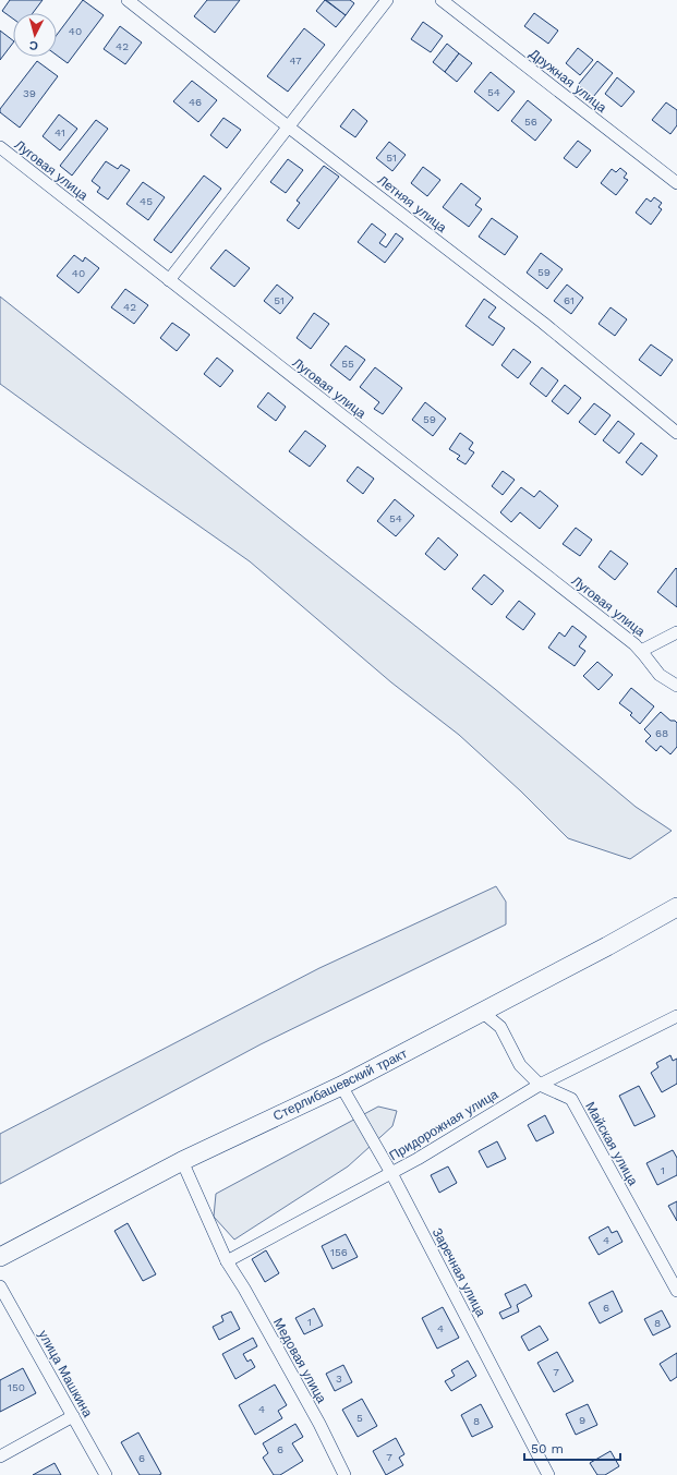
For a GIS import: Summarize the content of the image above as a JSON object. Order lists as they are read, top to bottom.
{
  "streets": {
    "main road": ["Стерлибашевский тракт"],
    "street": [
      "Дружная улица",
      "Луговая улица",
      "Летняя улица",
      "Придорожная улица",
      "Майская улица",
      "Заречная улица",
      "Медовая улица",
      "улица Машкина"
    ]
  },
  "crossings": [
    ["Стерлибашевский тракт", "Майская улица"],
    ["Стерлибашевский тракт", "Заречная улица"],
    ["Стерлибашевский тракт", "Медовая улица"],
    ["Придорожная улица", "Майская улица"],
    ["Придорожная улица", "Заречная улица"],
    ["Придорожная улица", "Медовая улица"]
  ],
  "house_numbers": [
    "40",
    "42",
    "47",
    "54",
    "39",
    "46",
    "56",
    "41",
    "51",
    "45",
    "59",
    "40",
    "51",
    "61",
    "42",
    "55",
    "59",
    "54",
    "68",
    "1",
    "4",
    "156",
    "6",
    "1",
    "8",
    "4",
    "7",
    "3",
    "150",
    "4",
    "5",
    "9",
    "8",
    "6",
    "7",
    "6"
  ],
  "scale_bar": "50 m",
  "north": "bottom"
}
